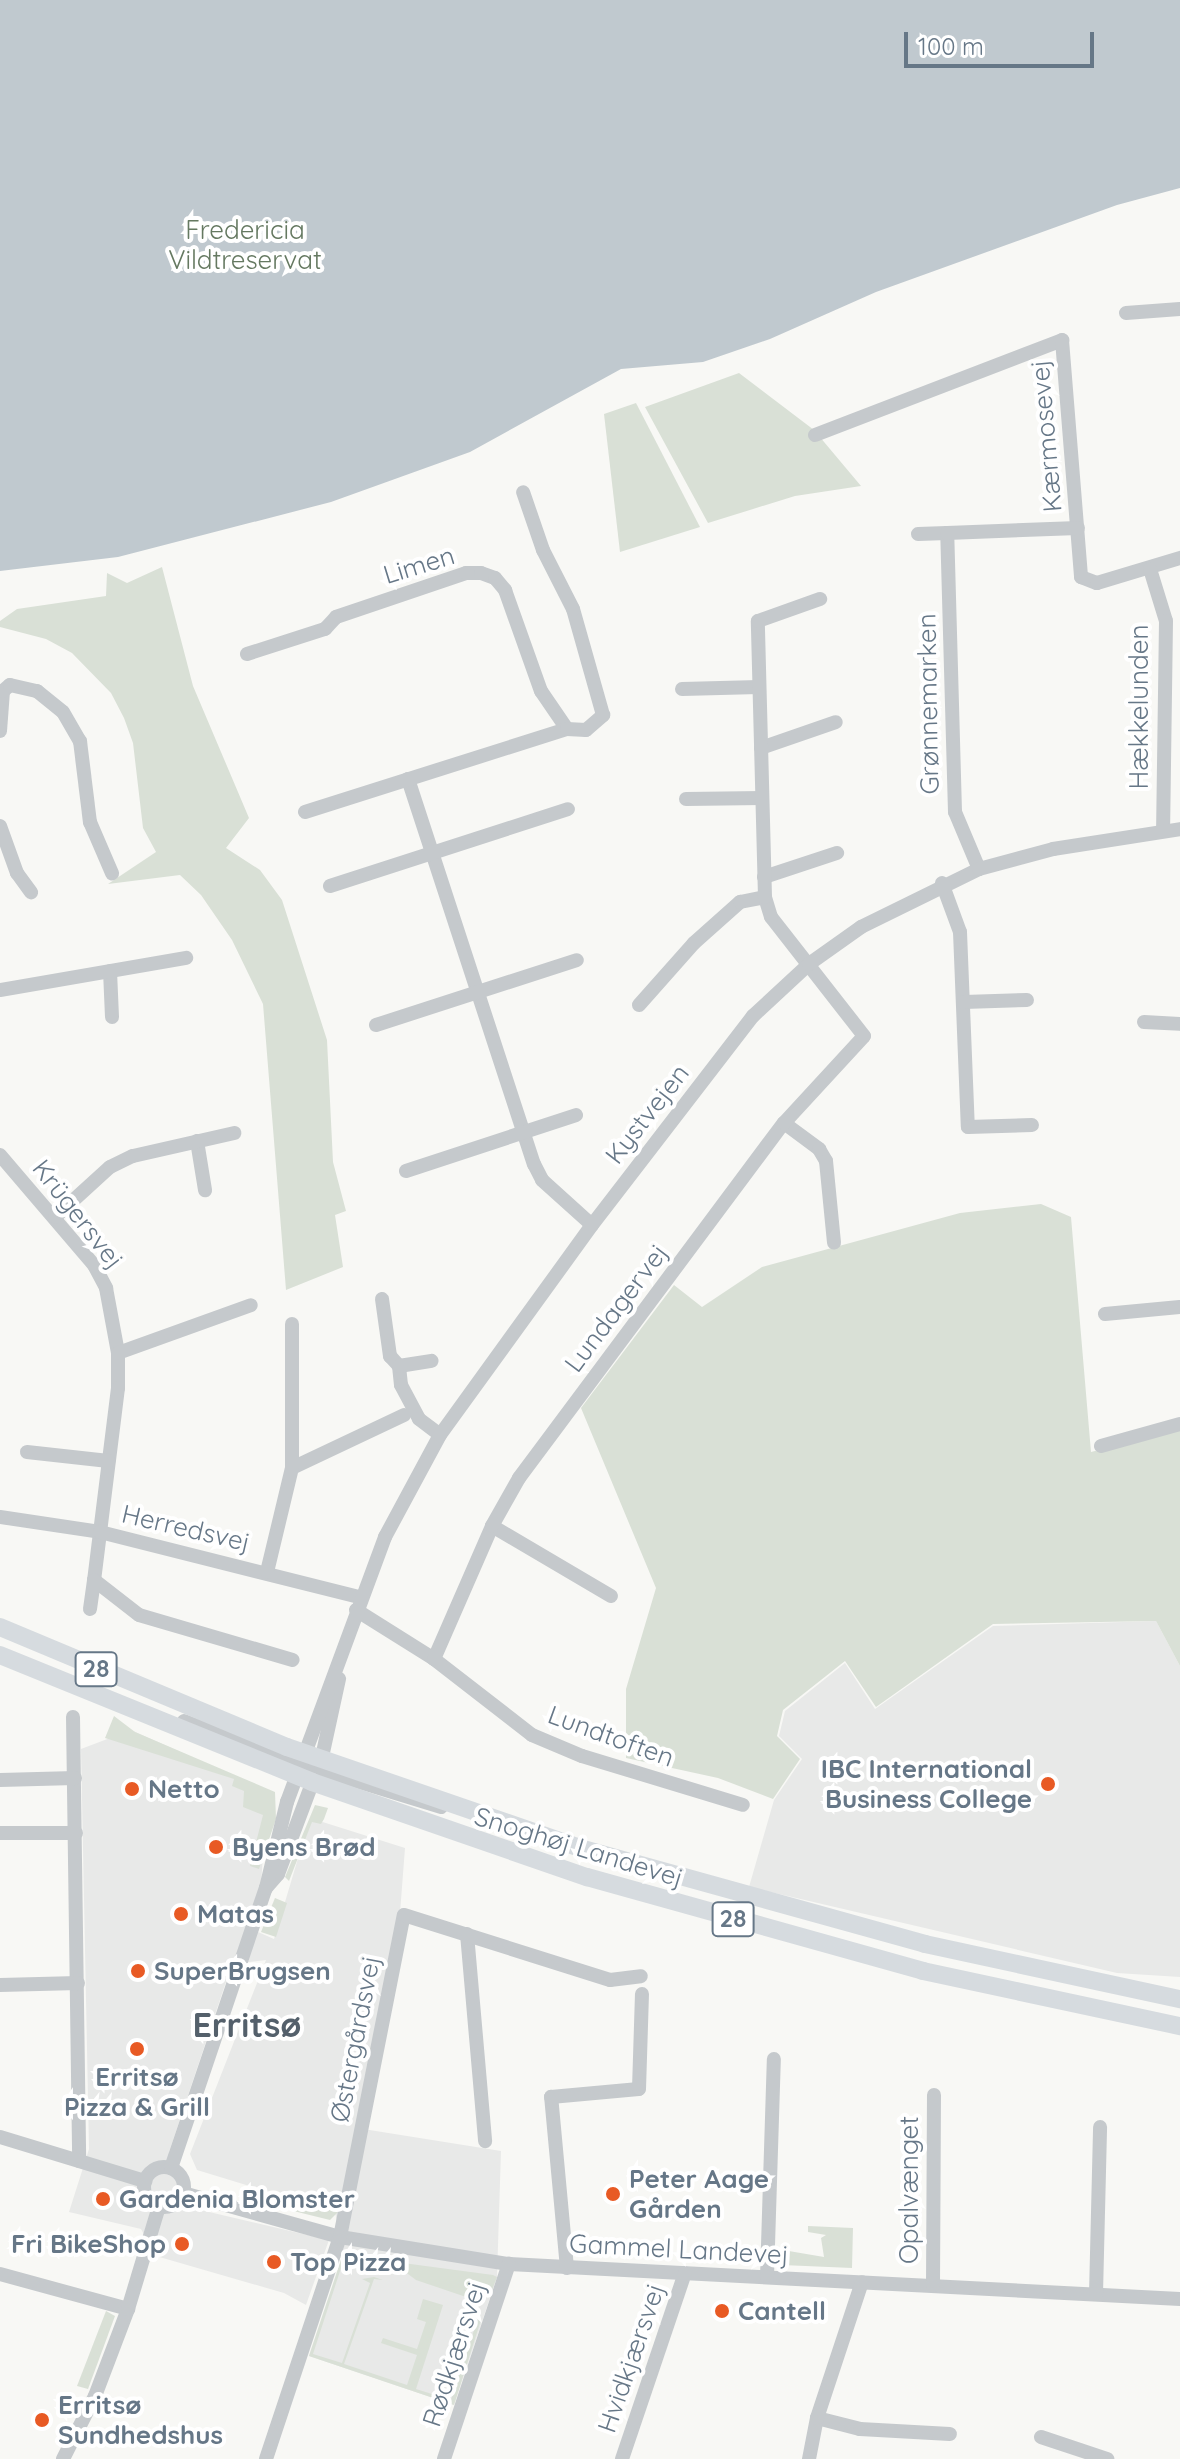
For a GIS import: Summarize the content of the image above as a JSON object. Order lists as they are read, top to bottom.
{
  "streets": {
    "main road": ["28", "Snoghøj Landevej"],
    "street": [
      "Kærmosevej",
      "Limen",
      "Grønnemarken",
      "Hækkelunden",
      "Kystvejen",
      "Krügersvej",
      "Lundagervej",
      "Herredsvej",
      "Lundtoften",
      "Østergårdsvej",
      "Opalvænget",
      "Gammel Landevej",
      "Rødkjærsvej",
      "Hvidkjærsvej"
    ]
  },
  "crossings": [
    ["Kærmosevej", "Hækkelunden"],
    ["Grønnemarken", "Kystvejen"],
    ["Hækkelunden", "Kystvejen"],
    ["Kystvejen", "Lundagervej"],
    ["Kystvejen", "Herredsvej"],
    ["Kystvejen", "Lundtoften"],
    ["Kystvejen", "Snoghøj Landevej"],
    ["Kystvejen", "Gammel Landevej"],
    ["Krügersvej", "Herredsvej"],
    ["Lundagervej", "Lundtoften"],
    ["Herredsvej", "Lundtoften"],
    ["Østergårdsvej", "Gammel Landevej"],
    ["Opalvænget", "Gammel Landevej"],
    ["Gammel Landevej", "Rødkjærsvej"],
    ["Gammel Landevej", "Hvidkjærsvej"]
  ],
  "districts": ["Erritsø"],
  "parks": ["Fredericia Vildtreservat"],
  "places": [
    "IBC International Business College",
    "Netto",
    "Byens Brød",
    "Matas",
    "SuperBrugsen",
    "Erritsø Pizza & Grill",
    "Peter Aage Gården",
    "Gardenia Blomster",
    "Fri BikeShop",
    "Top Pizza",
    "Cantell",
    "Erritsø Sundhedshus"
  ],
  "scale_bar": "100 m"
}
